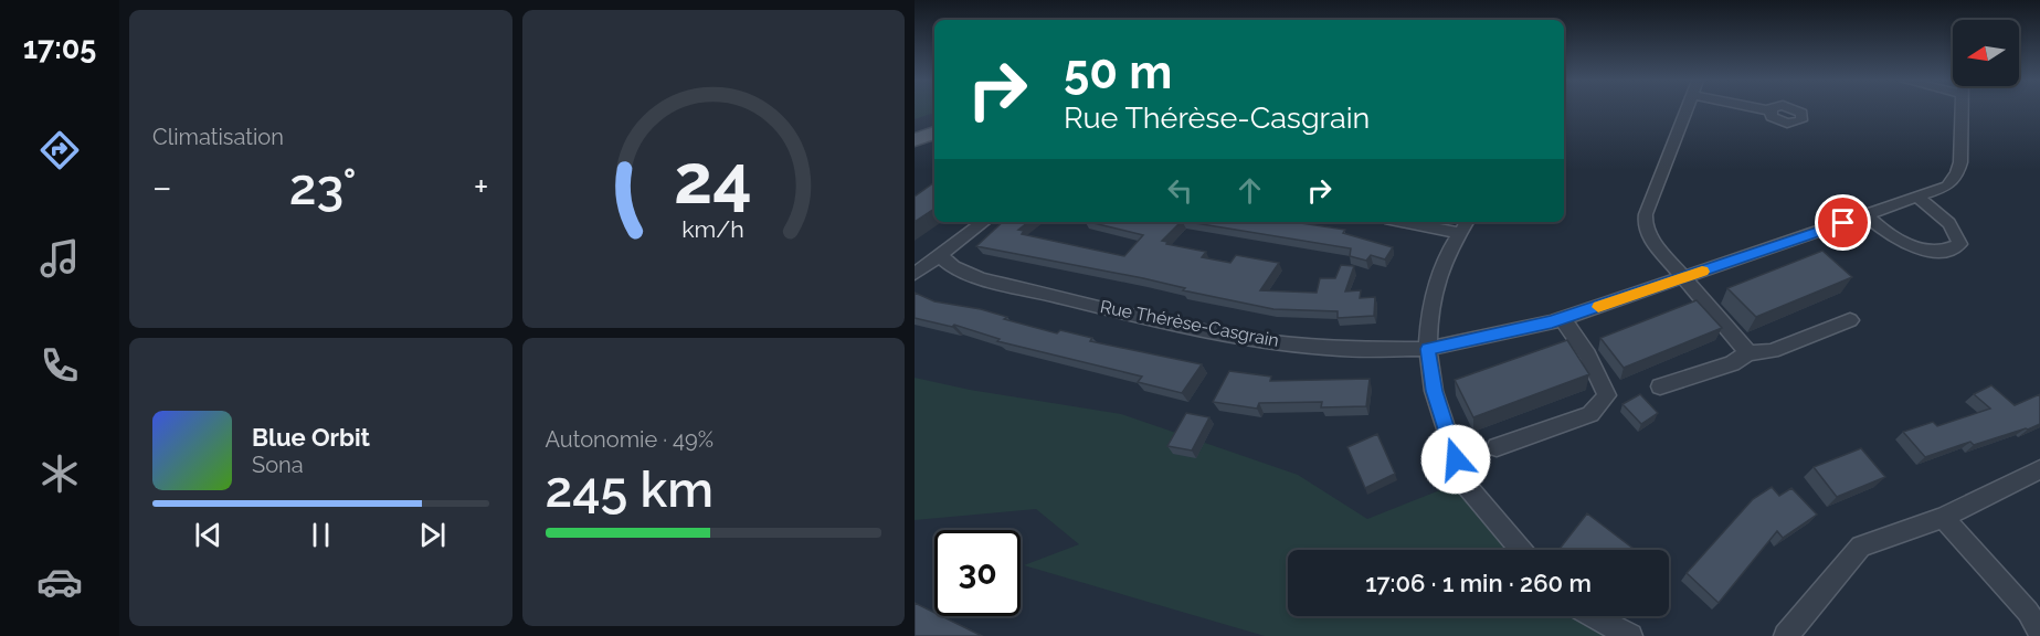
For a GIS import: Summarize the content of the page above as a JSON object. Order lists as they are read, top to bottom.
{
  "streets": {
    "street": ["Rue Thérèse-Casgrain"]
  },
  "north": "left",
  "page": {
    "tabs": "17:05",
    "tile": [
      "Climatisation",
      ["Autonomie · 49%", "245 km"]
    ],
    "turn": ["50 m", "Rue Thérèse-Casgrain"],
    "heat": ["−", "23°", "+"],
    "song": ["Blue Orbit", "Sona"],
    "limit": "30",
    "trip": "17:06 · 1 min · 260 m",
    "gauge": ["24", "km/h"]
  }
}
